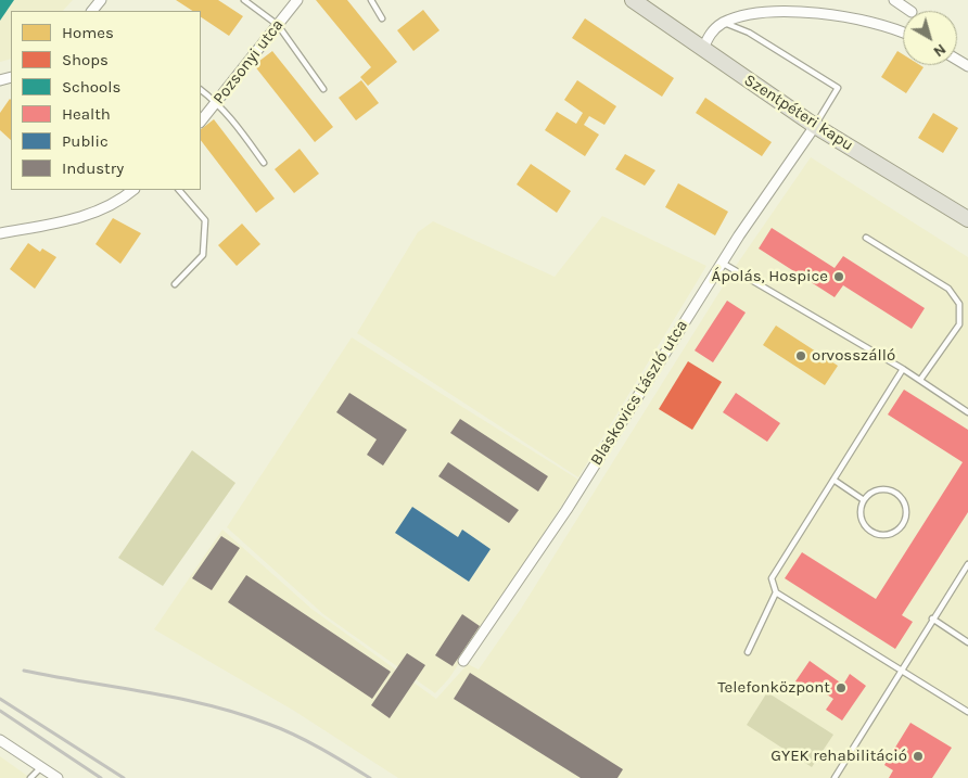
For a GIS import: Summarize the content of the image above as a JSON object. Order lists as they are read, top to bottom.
{
  "streets": {
    "main road": ["Szentpéteri kapu"],
    "street": ["Pozsonyi utca", "Blaskovics László utca"]
  },
  "crossings": [
    ["Szentpéteri kapu", "Blaskovics László utca"]
  ],
  "places": [
    "Ápolás, Hospice",
    "orvosszálló",
    "Telefonközpont",
    "GYEK rehabilitáció"
  ],
  "legend": [
    "Homes",
    "Shops",
    "Schools",
    "Health",
    "Public",
    "Industry"
  ],
  "north": "bottom right"
}
